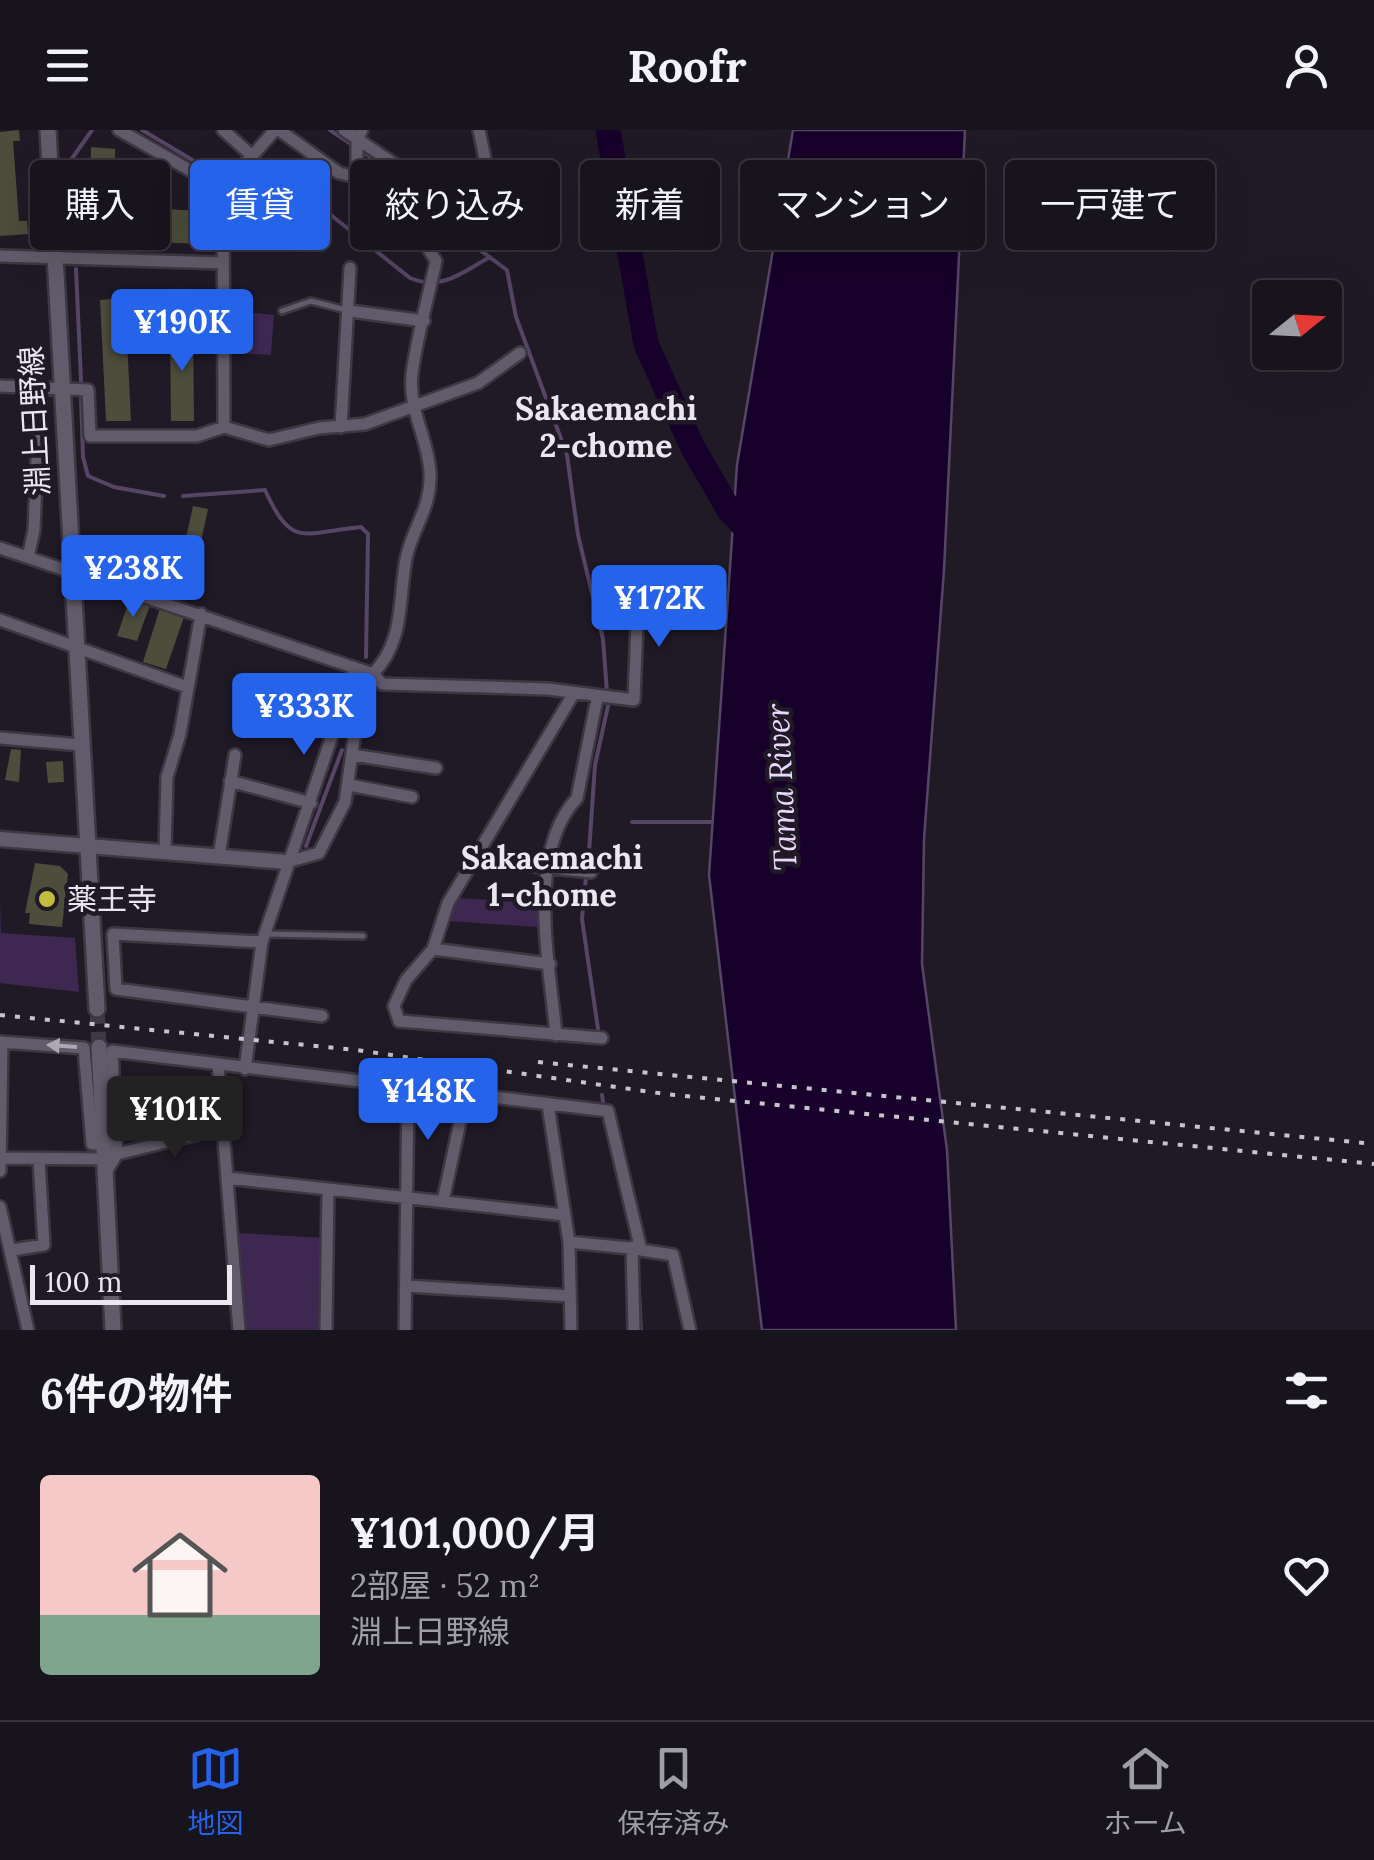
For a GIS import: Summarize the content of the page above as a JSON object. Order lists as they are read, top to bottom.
{
  "streets": {
    "main road": ["淵上日野線"]
  },
  "districts": ["Sakaemachi 2-chome", "Sakaemachi 1-chome"],
  "water": ["Tama River"],
  "places": ["薬王寺"],
  "scale_bar": "100 m",
  "north": "right",
  "page": {
    "header": "Roofr",
    "chip": [
      "購入",
      "賃貸",
      "絞り込み",
      "新着",
      "マンション",
      "一戸建て"
    ],
    "price": [
      "¥190K",
      "¥238K",
      "¥172K",
      "¥333K",
      "¥148K",
      "¥101K"
    ],
    "scale": "100 m",
    "heading": "6件の物件",
    "list": [
      {
        "name": "¥101,000/月",
        "note": "2部屋 · 52 m² · 淵上日野線"
      }
    ],
    "tabs": ["地図", "保存済み", "ホーム"]
  }
}
